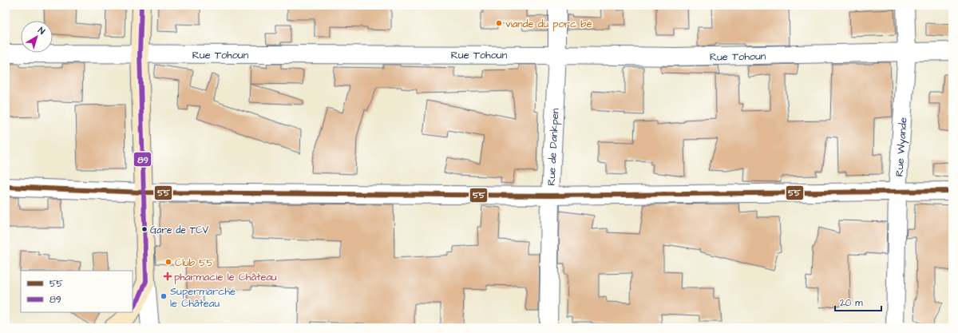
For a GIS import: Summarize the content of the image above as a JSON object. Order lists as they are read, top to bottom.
{
  "streets": {
    "street": ["Rue Tohoun", "Rue de Dankpen", "Rue Wyande"]
  },
  "crossings": [
    ["Rue Tohoun", "Rue de Dankpen"],
    ["Rue Tohoun", "Rue Wyande"]
  ],
  "places": {
    "other": [
      "viande du porc bè",
      "Gare de TCV",
      "Club 55",
      "Supermarché le Château"
    ],
    "health": ["pharmacie le Château"]
  },
  "lines": ["transit line 89", "transit line 55"],
  "legend": ["55", "89"],
  "scale_bar": "20 m",
  "north": "top right"
}
